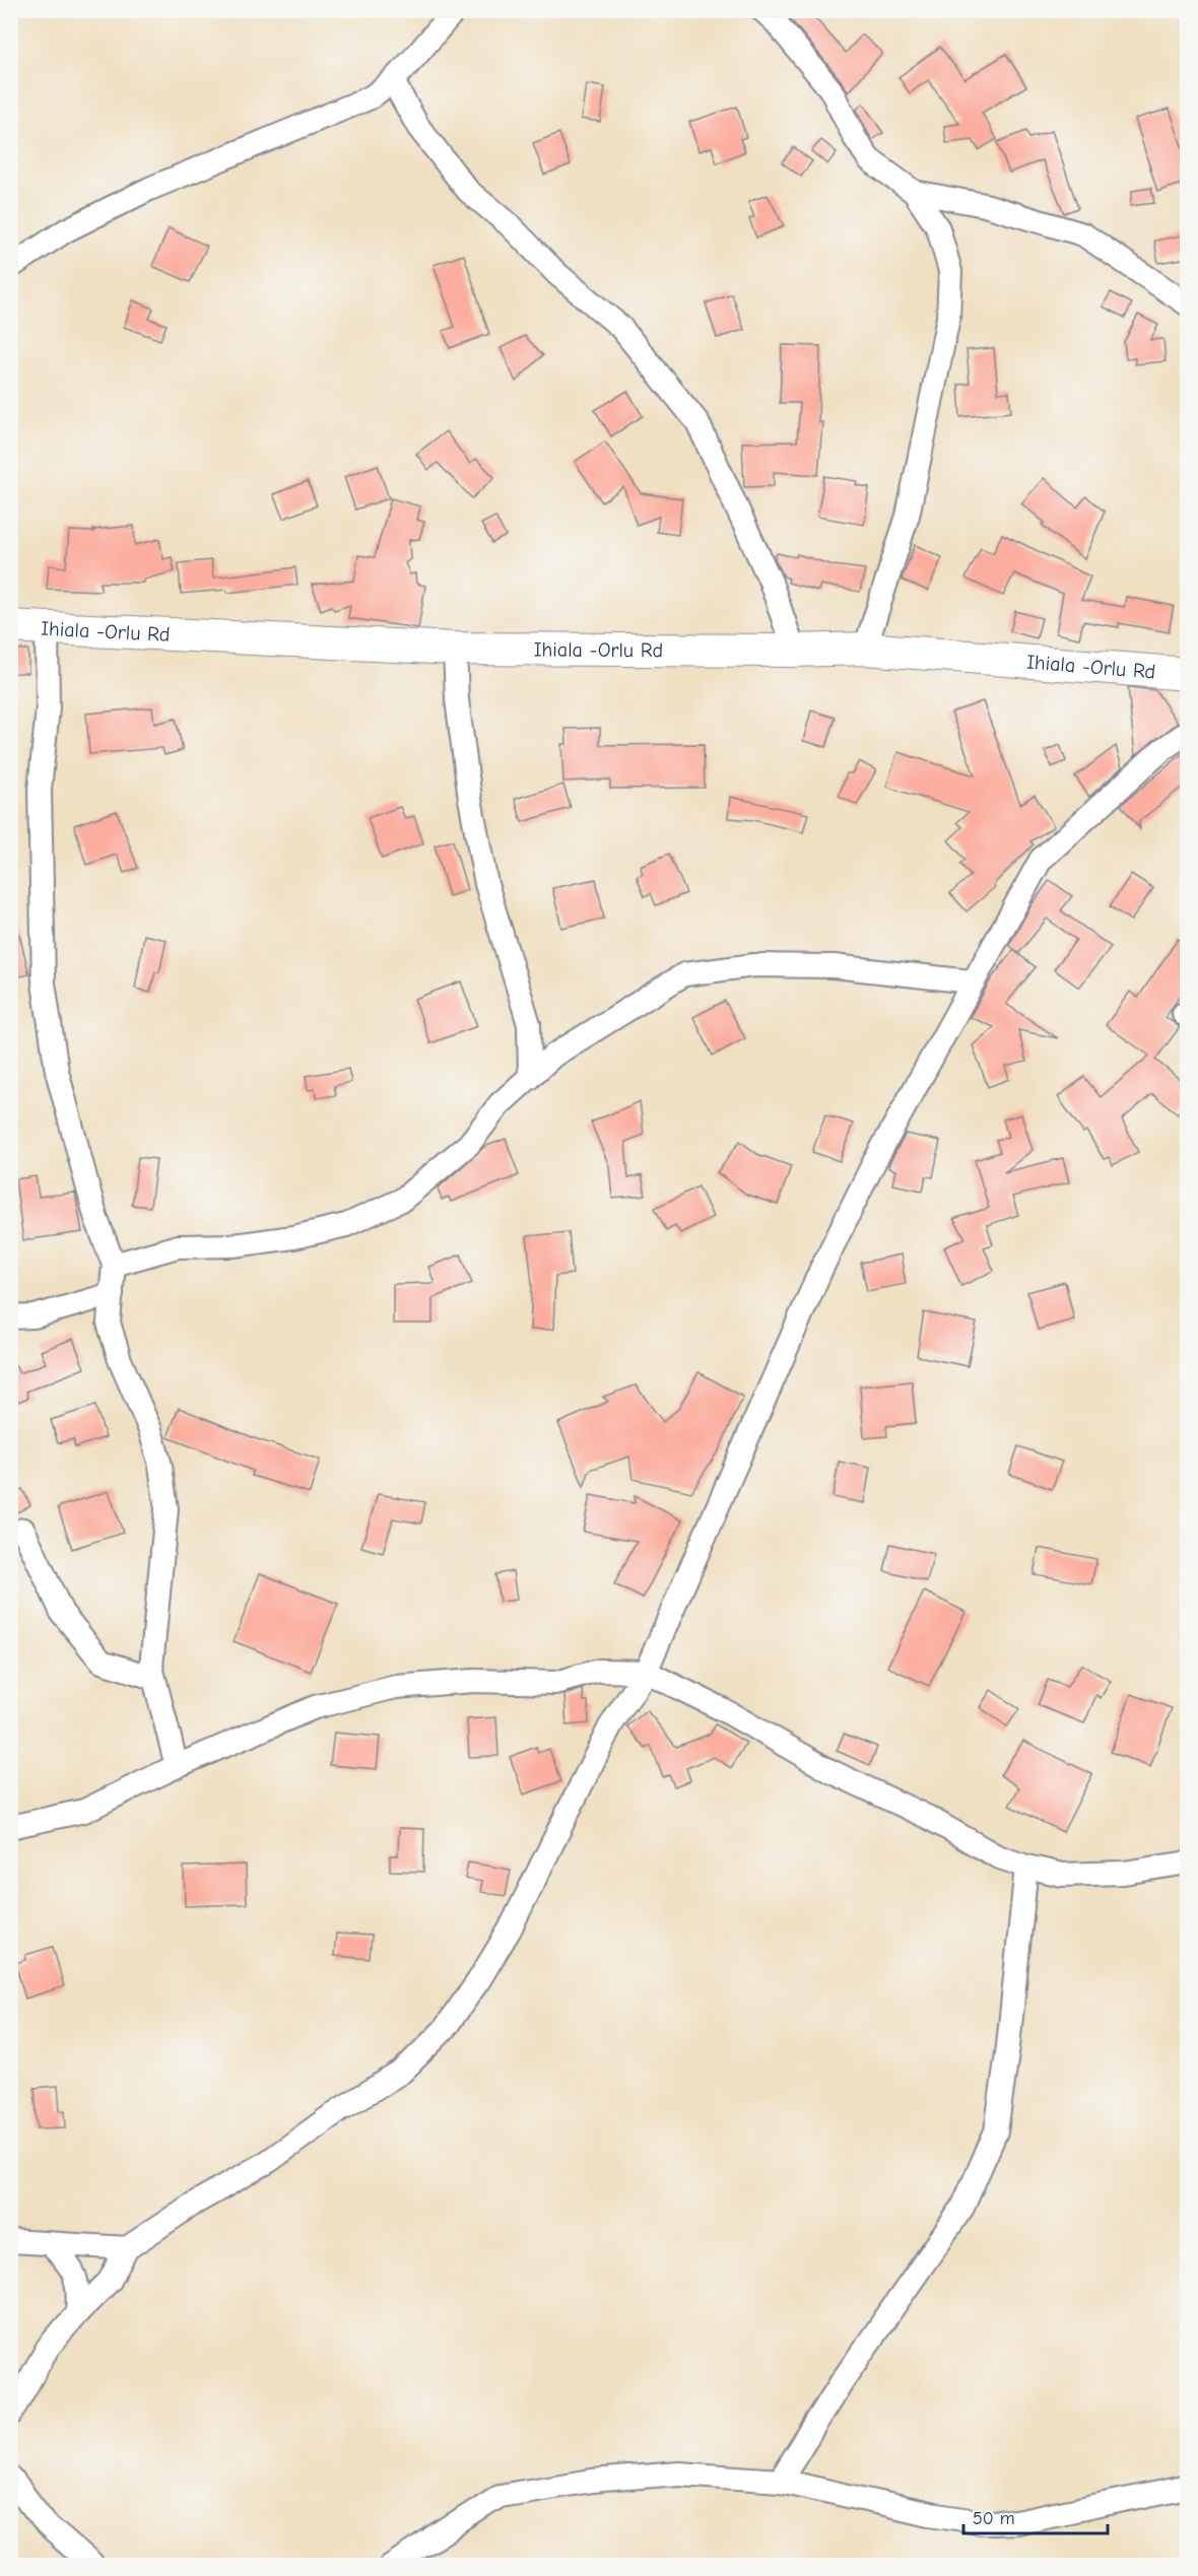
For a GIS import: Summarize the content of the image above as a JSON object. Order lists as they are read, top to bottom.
{
  "streets": {
    "main road": ["Ihiala -Orlu Rd"]
  },
  "scale_bar": "50 m"
}
